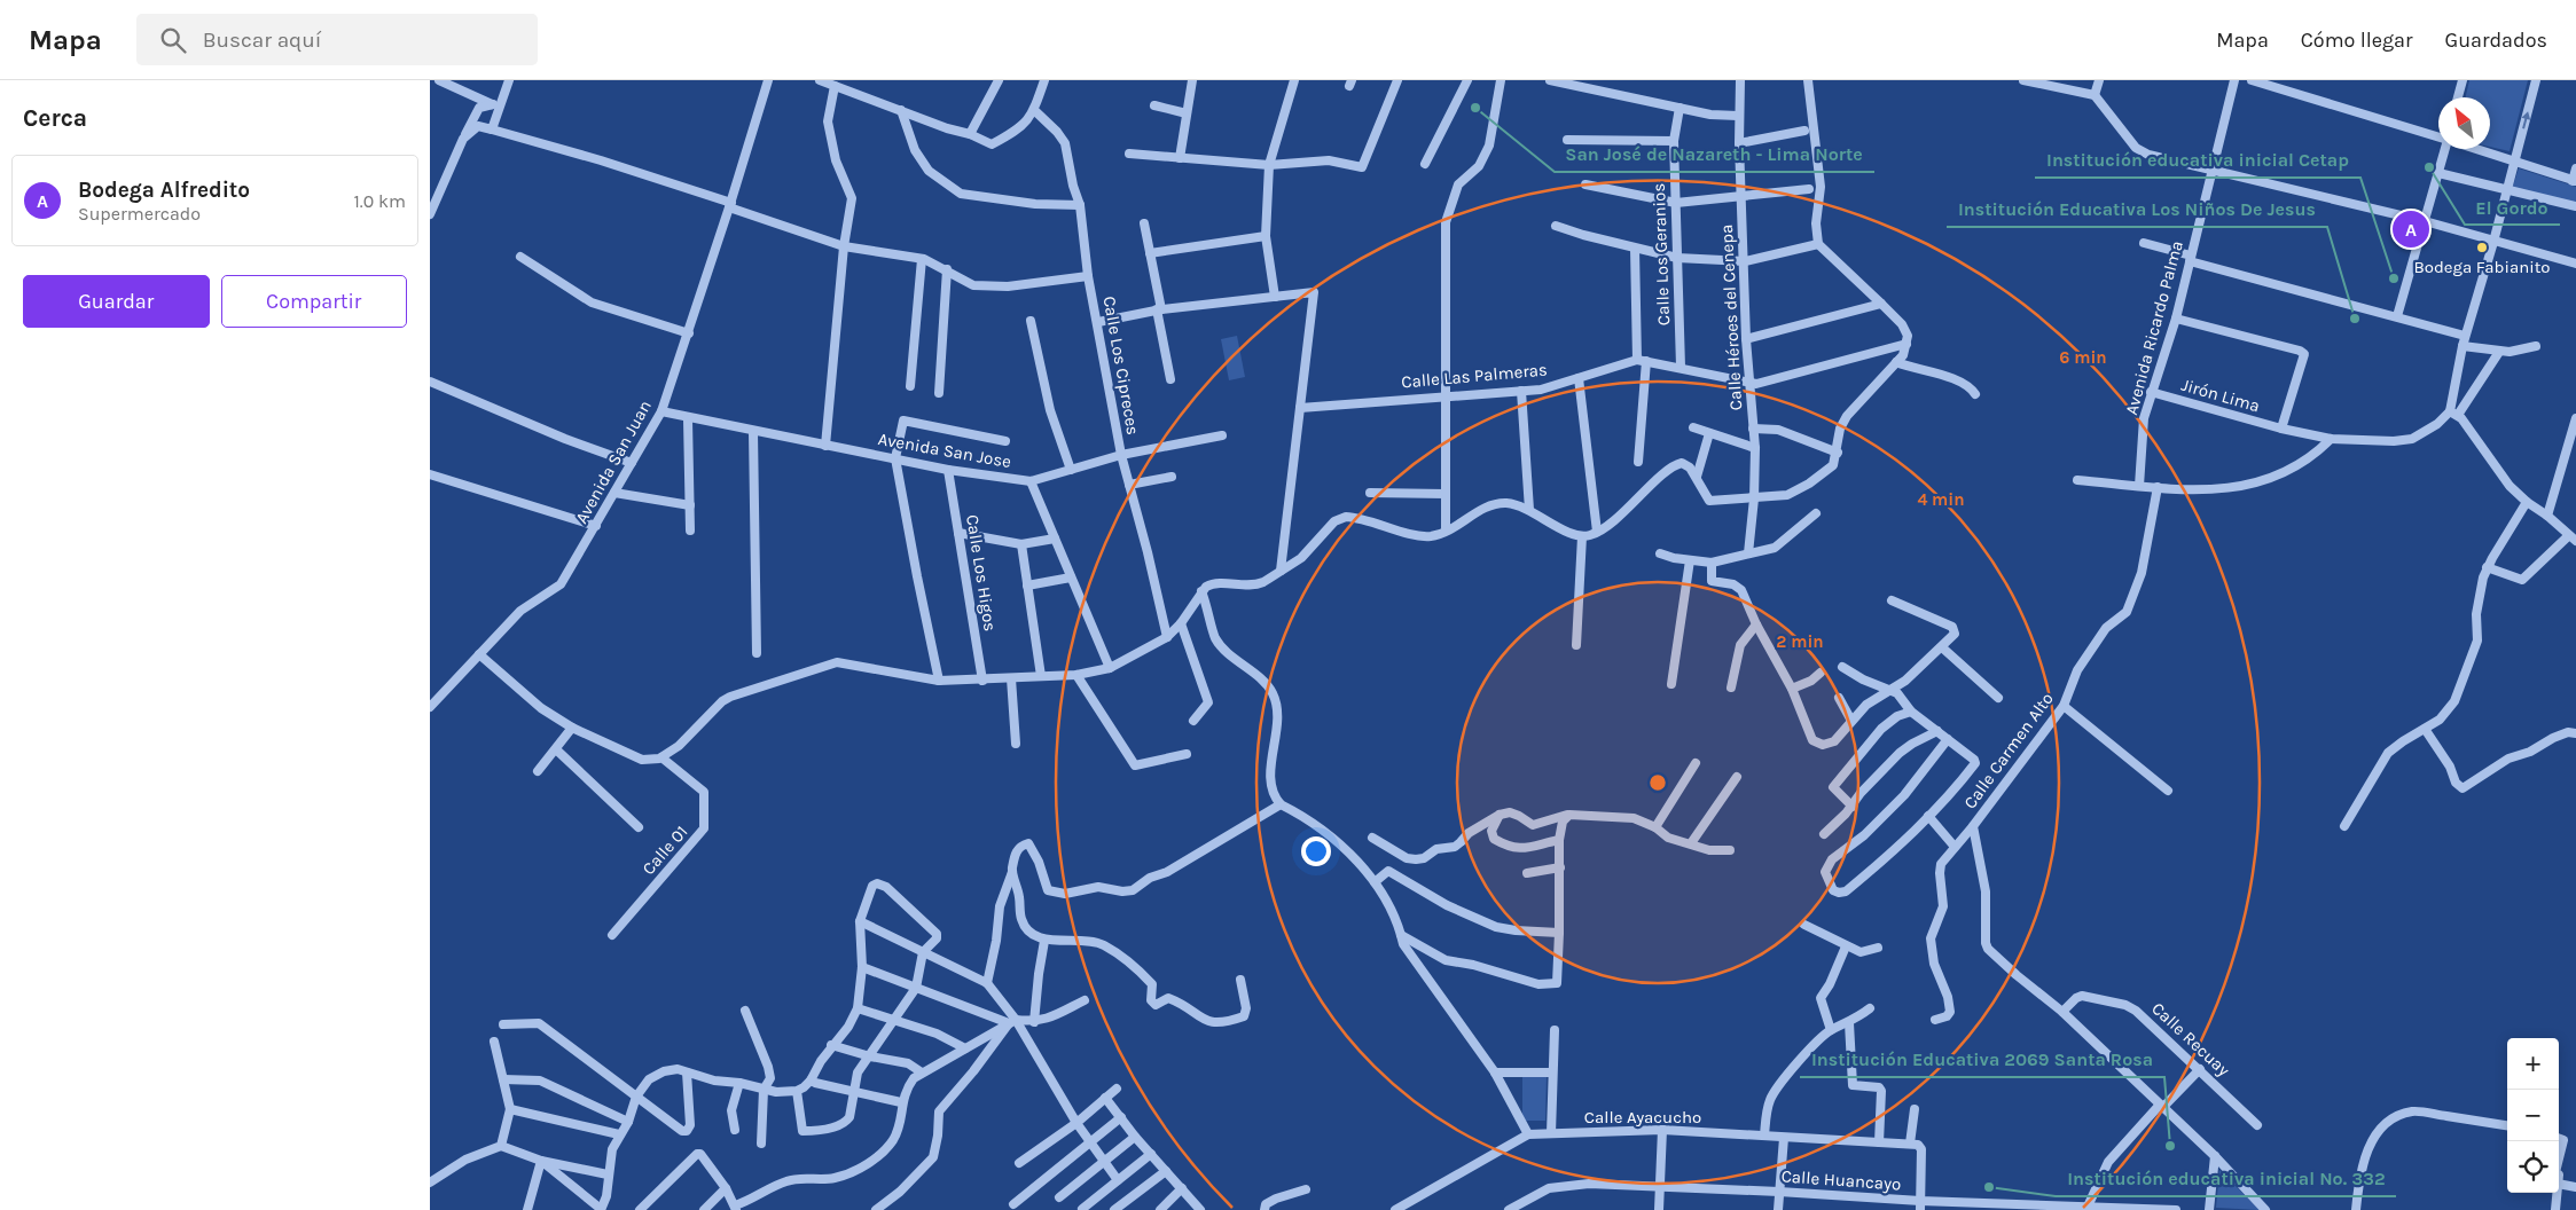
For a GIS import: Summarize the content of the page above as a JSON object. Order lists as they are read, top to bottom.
{
  "streets": {
    "street": [
      "Calle Los Geranios",
      "Calle Héroes del Cenepa",
      "Avenida Ricardo Palma",
      "Calle Los Cipreces",
      "Calle Las Palmeras",
      "Jirón Lima",
      "Avenida San Jose",
      "Avenida San Juan",
      "Calle Los Higos",
      "Calle Carmen Alto",
      "Calle 01",
      "Calle Recuay",
      "Calle Ayacucho",
      "Calle Huancayo"
    ]
  },
  "crossings": [
    ["Calle Los Geranios", "Calle Las Palmeras"],
    ["Calle Héroes del Cenepa", "Calle Las Palmeras"],
    ["Avenida Ricardo Palma", "Jirón Lima"],
    ["Calle Los Cipreces", "Avenida San Jose"],
    ["Avenida San Jose", "Avenida San Juan"],
    ["Avenida San Jose", "Calle Los Higos"],
    ["Calle Carmen Alto", "Calle Recuay"]
  ],
  "places": [
    "San José de Nazareth - Lima Norte",
    "El Gordo",
    "Bodega Fabianito",
    "Institución educativa inicial Cetap",
    "Institución Educativa Los Niños De Jesus",
    "Institución Educativa 2069 Santa Rosa",
    "Institución educativa inicial No. 332"
  ],
  "north": "top left",
  "page": {
    "header": "Mapa",
    "search": "Buscar aquí",
    "nav": ["Mapa", "Cómo llegar", "Guardados"],
    "heading": "Cerca",
    "list": [
      {
        "mark": "A",
        "name": "Bodega Alfredito",
        "note": "Supermercado",
        "value": "1.0 km"
      }
    ],
    "pins": "A",
    "buttons": ["Guardar", "Compartir"],
    "map_buttons": ["+", "−"]
  },
  "rings": ["6 min", "4 min", "2 min"]
}
